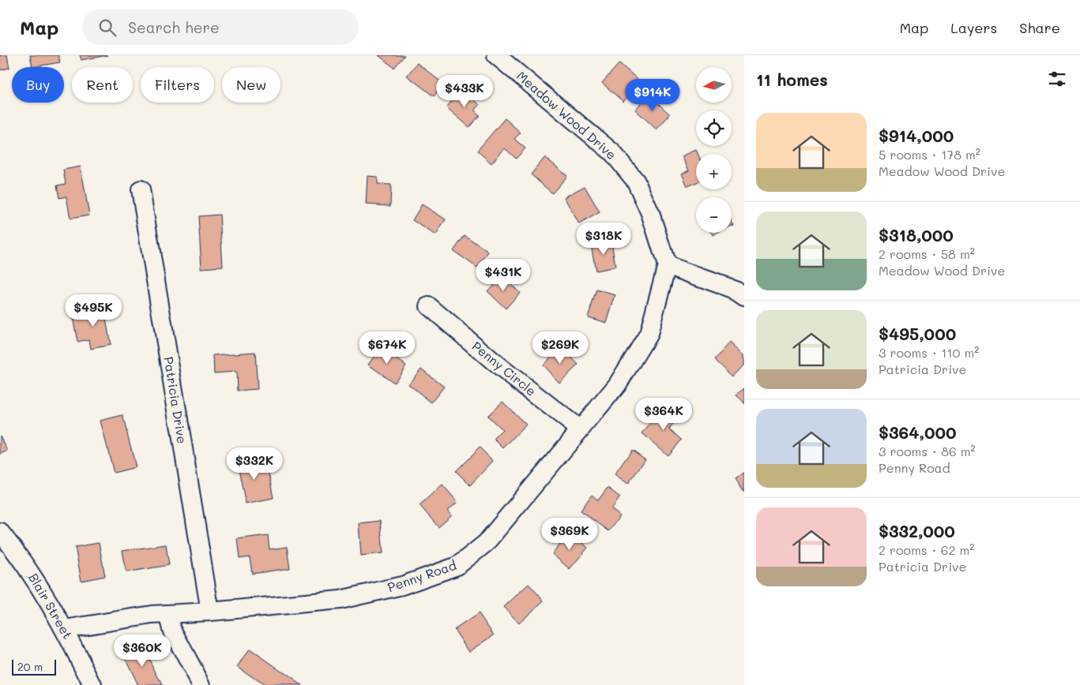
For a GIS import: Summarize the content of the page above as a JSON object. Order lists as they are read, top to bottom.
{
  "streets": {
    "street": [
      "Meadow Wood Drive",
      "Penny Circle",
      "Patricia Drive",
      "Penny Road",
      "Blair Street"
    ]
  },
  "crossings": [
    ["Meadow Wood Drive", "Penny Road"],
    ["Penny Circle", "Penny Road"],
    ["Patricia Drive", "Penny Road"],
    ["Penny Road", "Blair Street"]
  ],
  "scale_bar": "20 m",
  "north": "left",
  "page": {
    "header": "Map",
    "search": "Search here",
    "nav": ["Map", "Layers", "Share"],
    "heading": "11 homes",
    "map_buttons": ["+", "−"],
    "chip": [
      "Buy",
      "Rent",
      "Filters",
      "New"
    ],
    "price": [
      "$433K",
      "$914K",
      "$318K",
      "$431K",
      "$495K",
      "$674K",
      "$269K",
      "$364K",
      "$332K",
      "$369K",
      "$360K"
    ],
    "list": [
      {
        "name": "$914,000",
        "note": "5 rooms · 178 m² · Meadow Wood Drive"
      },
      {
        "name": "$318,000",
        "note": "2 rooms · 58 m² · Meadow Wood Drive"
      },
      {
        "name": "$495,000",
        "note": "3 rooms · 110 m² · Patricia Drive"
      },
      {
        "name": "$364,000",
        "note": "3 rooms · 86 m² · Penny Road"
      },
      {
        "name": "$332,000",
        "note": "2 rooms · 62 m² · Patricia Drive"
      }
    ],
    "scale": "20 m"
  }
}
